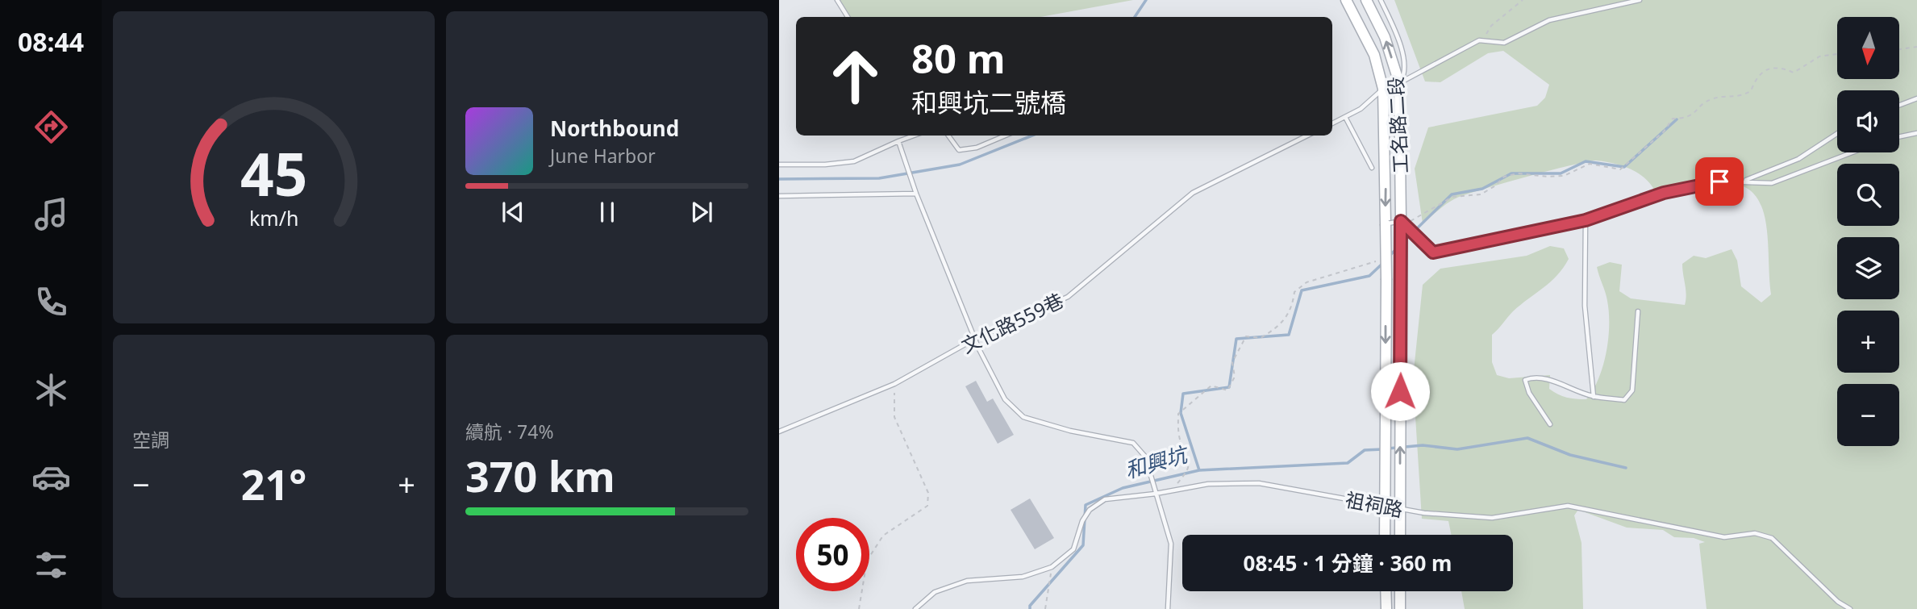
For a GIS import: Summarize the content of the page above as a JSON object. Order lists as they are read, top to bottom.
{
  "streets": {
    "main road": ["工名路二段"],
    "lane": ["文化路559巷", "祖祠路"]
  },
  "crossings": [
    ["工名路二段", "祖祠路"]
  ],
  "water": ["和興坑"],
  "north": "bottom",
  "page": {
    "tabs": "08:44",
    "map_buttons": ["+", "−"],
    "turn": ["80 m", "和興坑二號橋"],
    "song": ["Northbound", "June Harbor"],
    "tile": [
      "空調",
      ["續航 · 74%", "370 km"]
    ],
    "heat": ["−", "21°", "+"],
    "limit": "50",
    "trip": "08:45 · 1 分鐘 · 360 m",
    "gauge": ["45", "km/h"]
  }
}
